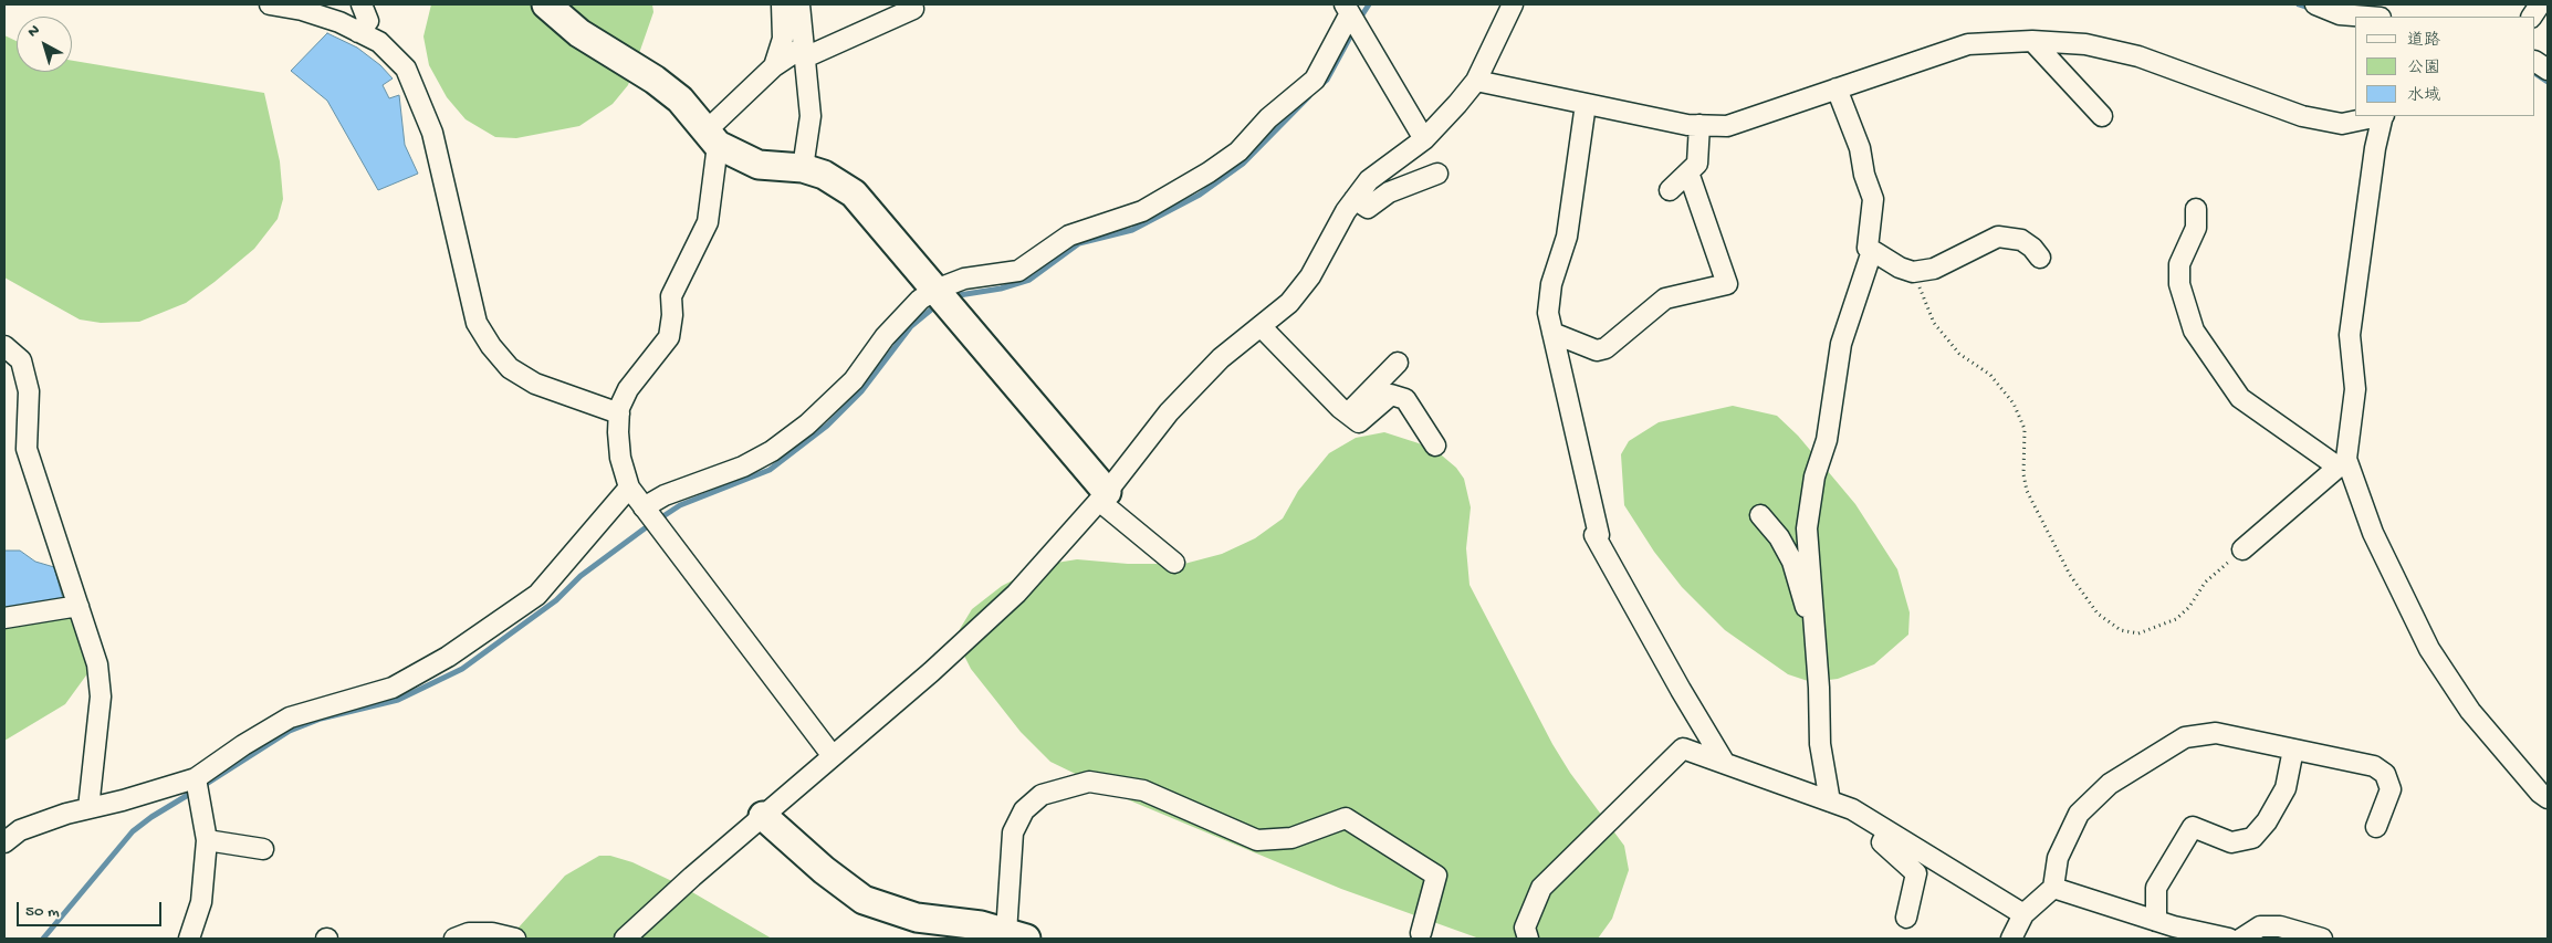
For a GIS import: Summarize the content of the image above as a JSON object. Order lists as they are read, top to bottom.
{
  "legend": ["道路", "公園", "水域"],
  "scale_bar": "50 m",
  "north": "top left"
}
